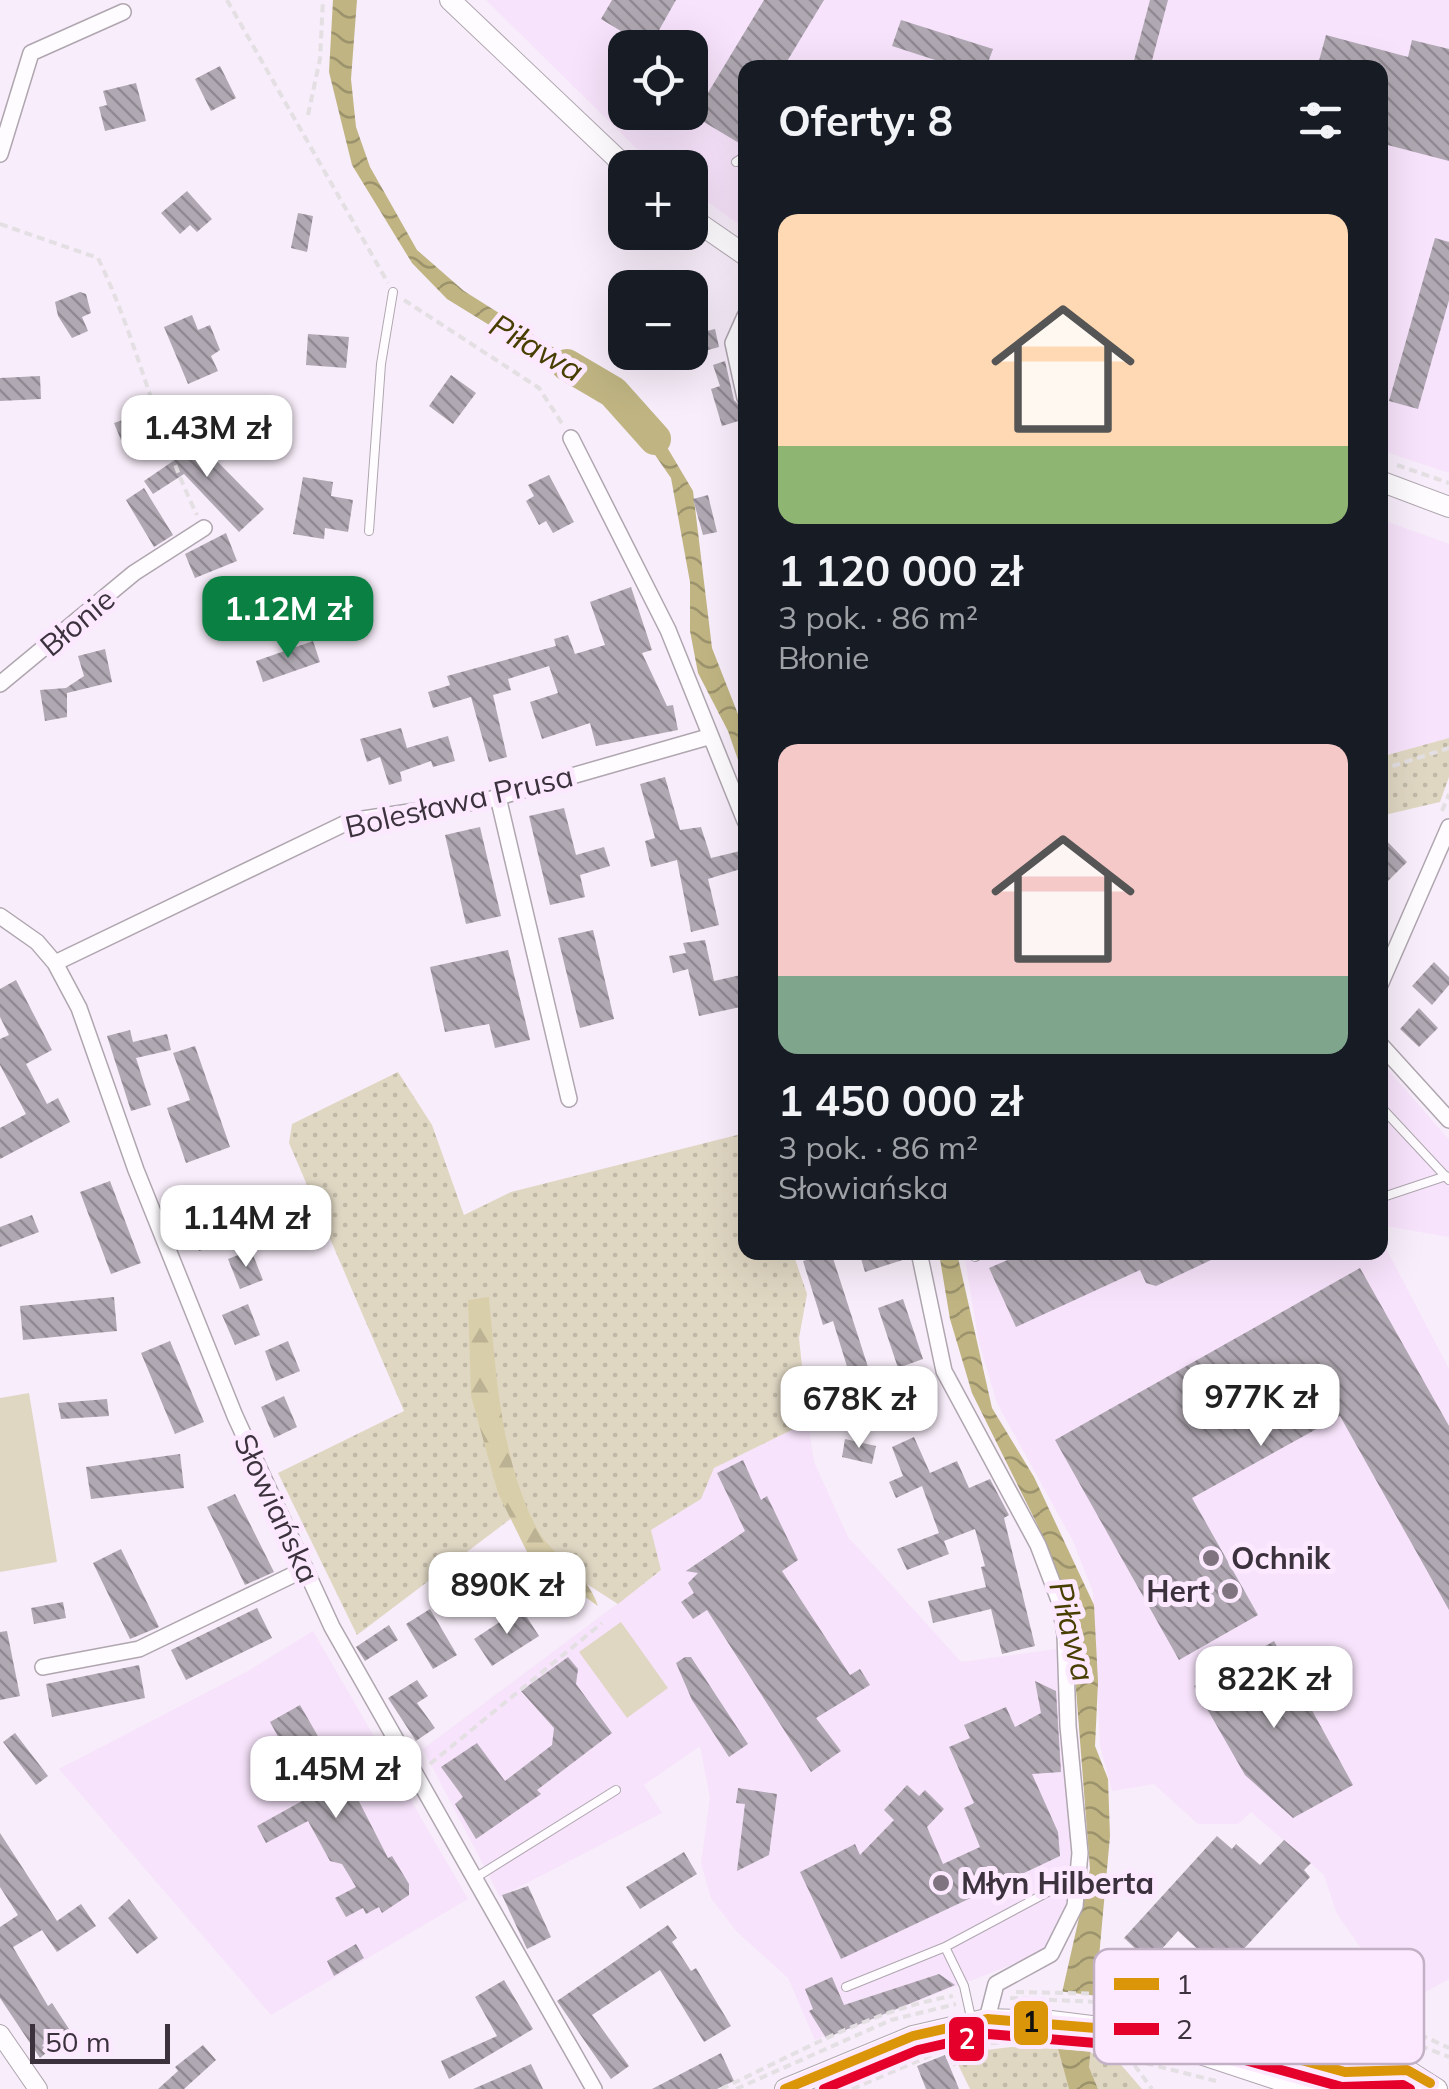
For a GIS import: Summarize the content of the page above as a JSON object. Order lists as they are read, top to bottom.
{
  "streets": {
    "street": ["Błonie", "Bolesława Prusa", "Słowiańska"]
  },
  "crossings": [
    ["Bolesława Prusa", "Słowiańska"]
  ],
  "water": ["Piława"],
  "places": ["Ochnik", "Hert", "Młyn Hilberta"],
  "lines": ["transit line 1", "transit line 2"],
  "legend": ["1", "2"],
  "scale_bar": "50 m",
  "page": {
    "map_buttons": ["+", "−"],
    "heading": "Oferty: 8",
    "list": [
      {
        "name": "1 120 000 zł",
        "note": "3 pok. · 86 m² · Błonie"
      },
      {
        "name": "1 450 000 zł",
        "note": "3 pok. · 86 m² · Słowiańska"
      }
    ],
    "price": [
      "1.43M zł",
      "1.12M zł",
      "1.14M zł",
      "977K zł",
      "678K zł",
      "890K zł",
      "822K zł",
      "1.45M zł"
    ],
    "scale": "50 m"
  }
}
